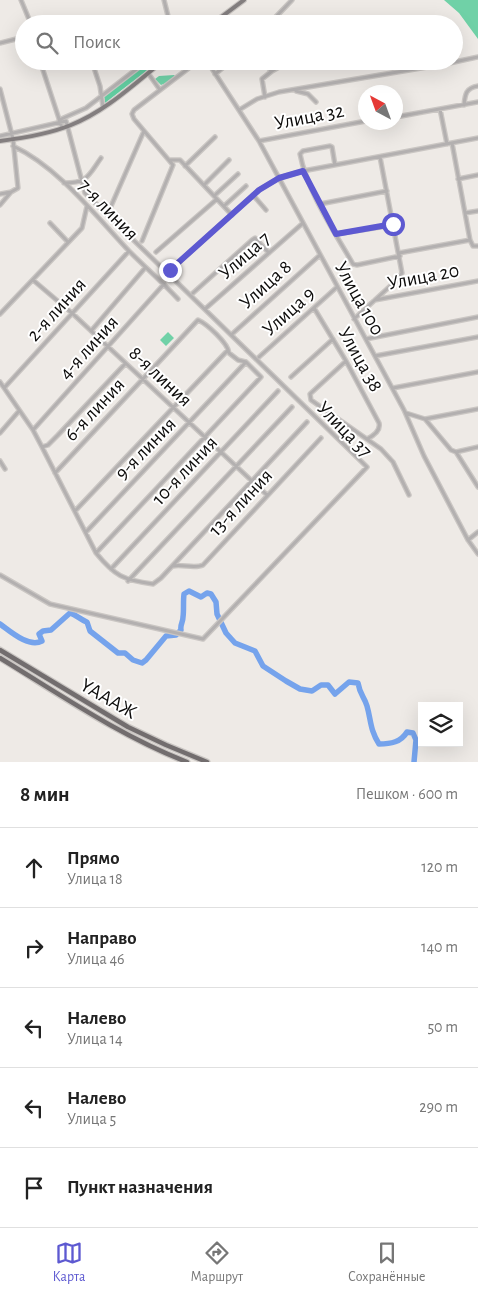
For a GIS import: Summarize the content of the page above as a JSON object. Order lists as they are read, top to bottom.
{
  "streets": {
    "highway": ["ҮАААЖ"],
    "street": [
      "Улица 32",
      "7-я линия",
      "Улица 7",
      "Улица 20",
      "Улица 8",
      "Улица 100",
      "2-я линия",
      "Улица 9",
      "4-я линия",
      "Улица 38",
      "8-я линия",
      "6-я линия",
      "Улица 37",
      "9-я линия",
      "10-я линия",
      "13-я линия"
    ]
  },
  "crossings": [
    ["Улица 32", "Улица 100"],
    ["7-я линия", "2-я линия"],
    ["7-я линия", "4-я линия"],
    ["Улица 7", "Улица 100"],
    ["Улица 8", "Улица 100"],
    ["Улица 100", "Улица 9"],
    ["2-я линия", "8-я линия"],
    ["Улица 9", "Улица 38"],
    ["4-я линия", "8-я линия"],
    ["Улица 38", "Улица 37"],
    ["8-я линия", "6-я линия"],
    ["8-я линия", "9-я линия"],
    ["8-я линия", "10-я линия"],
    ["8-я линия", "13-я линия"],
    ["6-я линия", "9-я линия"]
  ],
  "north": "top left",
  "page": {
    "search": "Поиск",
    "heading": ["8 мин", "Пешком · 600 m"],
    "list": [
      ["Прямо", "Улица 18", "120 m"],
      ["Направо", "Улица 46", "140 m"],
      ["Налево", "Улица 14", "50 m"],
      ["Налево", "Улица 5", "290 m"],
      "Пункт назначения"
    ],
    "nav": ["Карта", "Маршрут", "Сохранённые"]
  }
}
